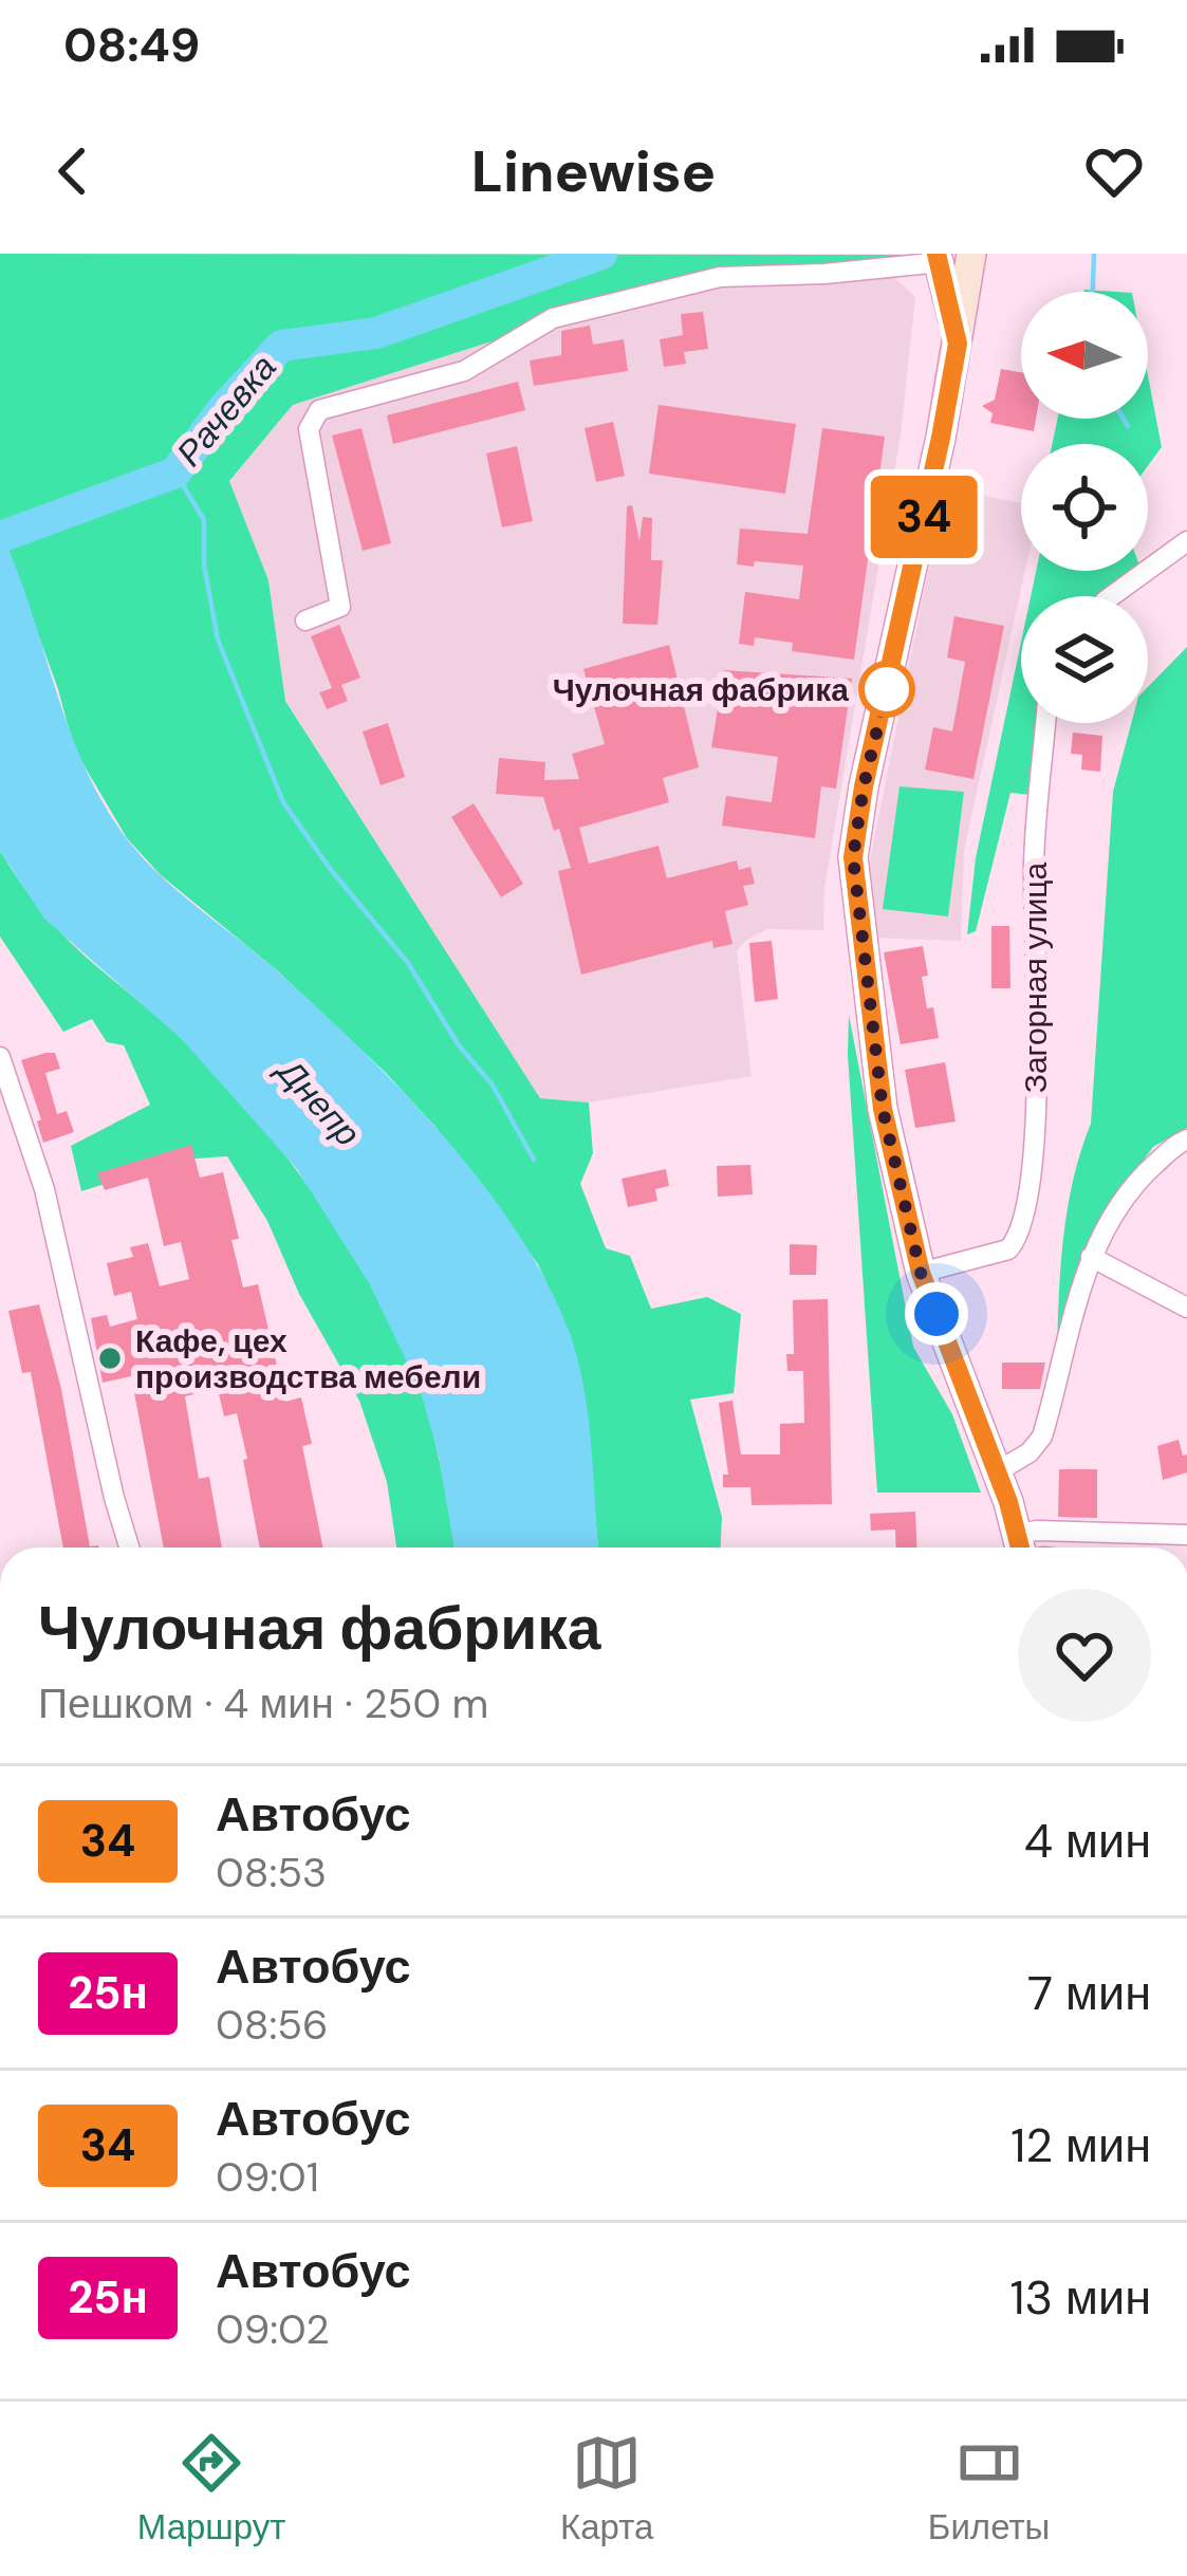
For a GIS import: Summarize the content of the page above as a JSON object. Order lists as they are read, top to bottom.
{
  "streets": {
    "street": ["Загорная улица"]
  },
  "water": ["Рачевка", "Днепр"],
  "places": ["Чулочная фабрика", "Кафе, цех производства мебели"],
  "lines": ["bus line 34"],
  "north": "left",
  "page": {
    "status": "08:49",
    "header": "Linewise",
    "on_map": "34",
    "heading": ["Чулочная фабрика", "Пешком · 4 мин · 250 m"],
    "list": [
      {
        "mark": "34",
        "name": "Автобус",
        "note": "08:53",
        "value": "4 мин"
      },
      {
        "mark": "25н",
        "name": "Автобус",
        "note": "08:56",
        "value": "7 мин"
      },
      {
        "mark": "34",
        "name": "Автобус",
        "note": "09:01",
        "value": "12 мин"
      },
      {
        "mark": "25н",
        "name": "Автобус",
        "note": "09:02",
        "value": "13 мин"
      }
    ],
    "tabs": ["Маршрут", "Карта", "Билеты"]
  }
}
